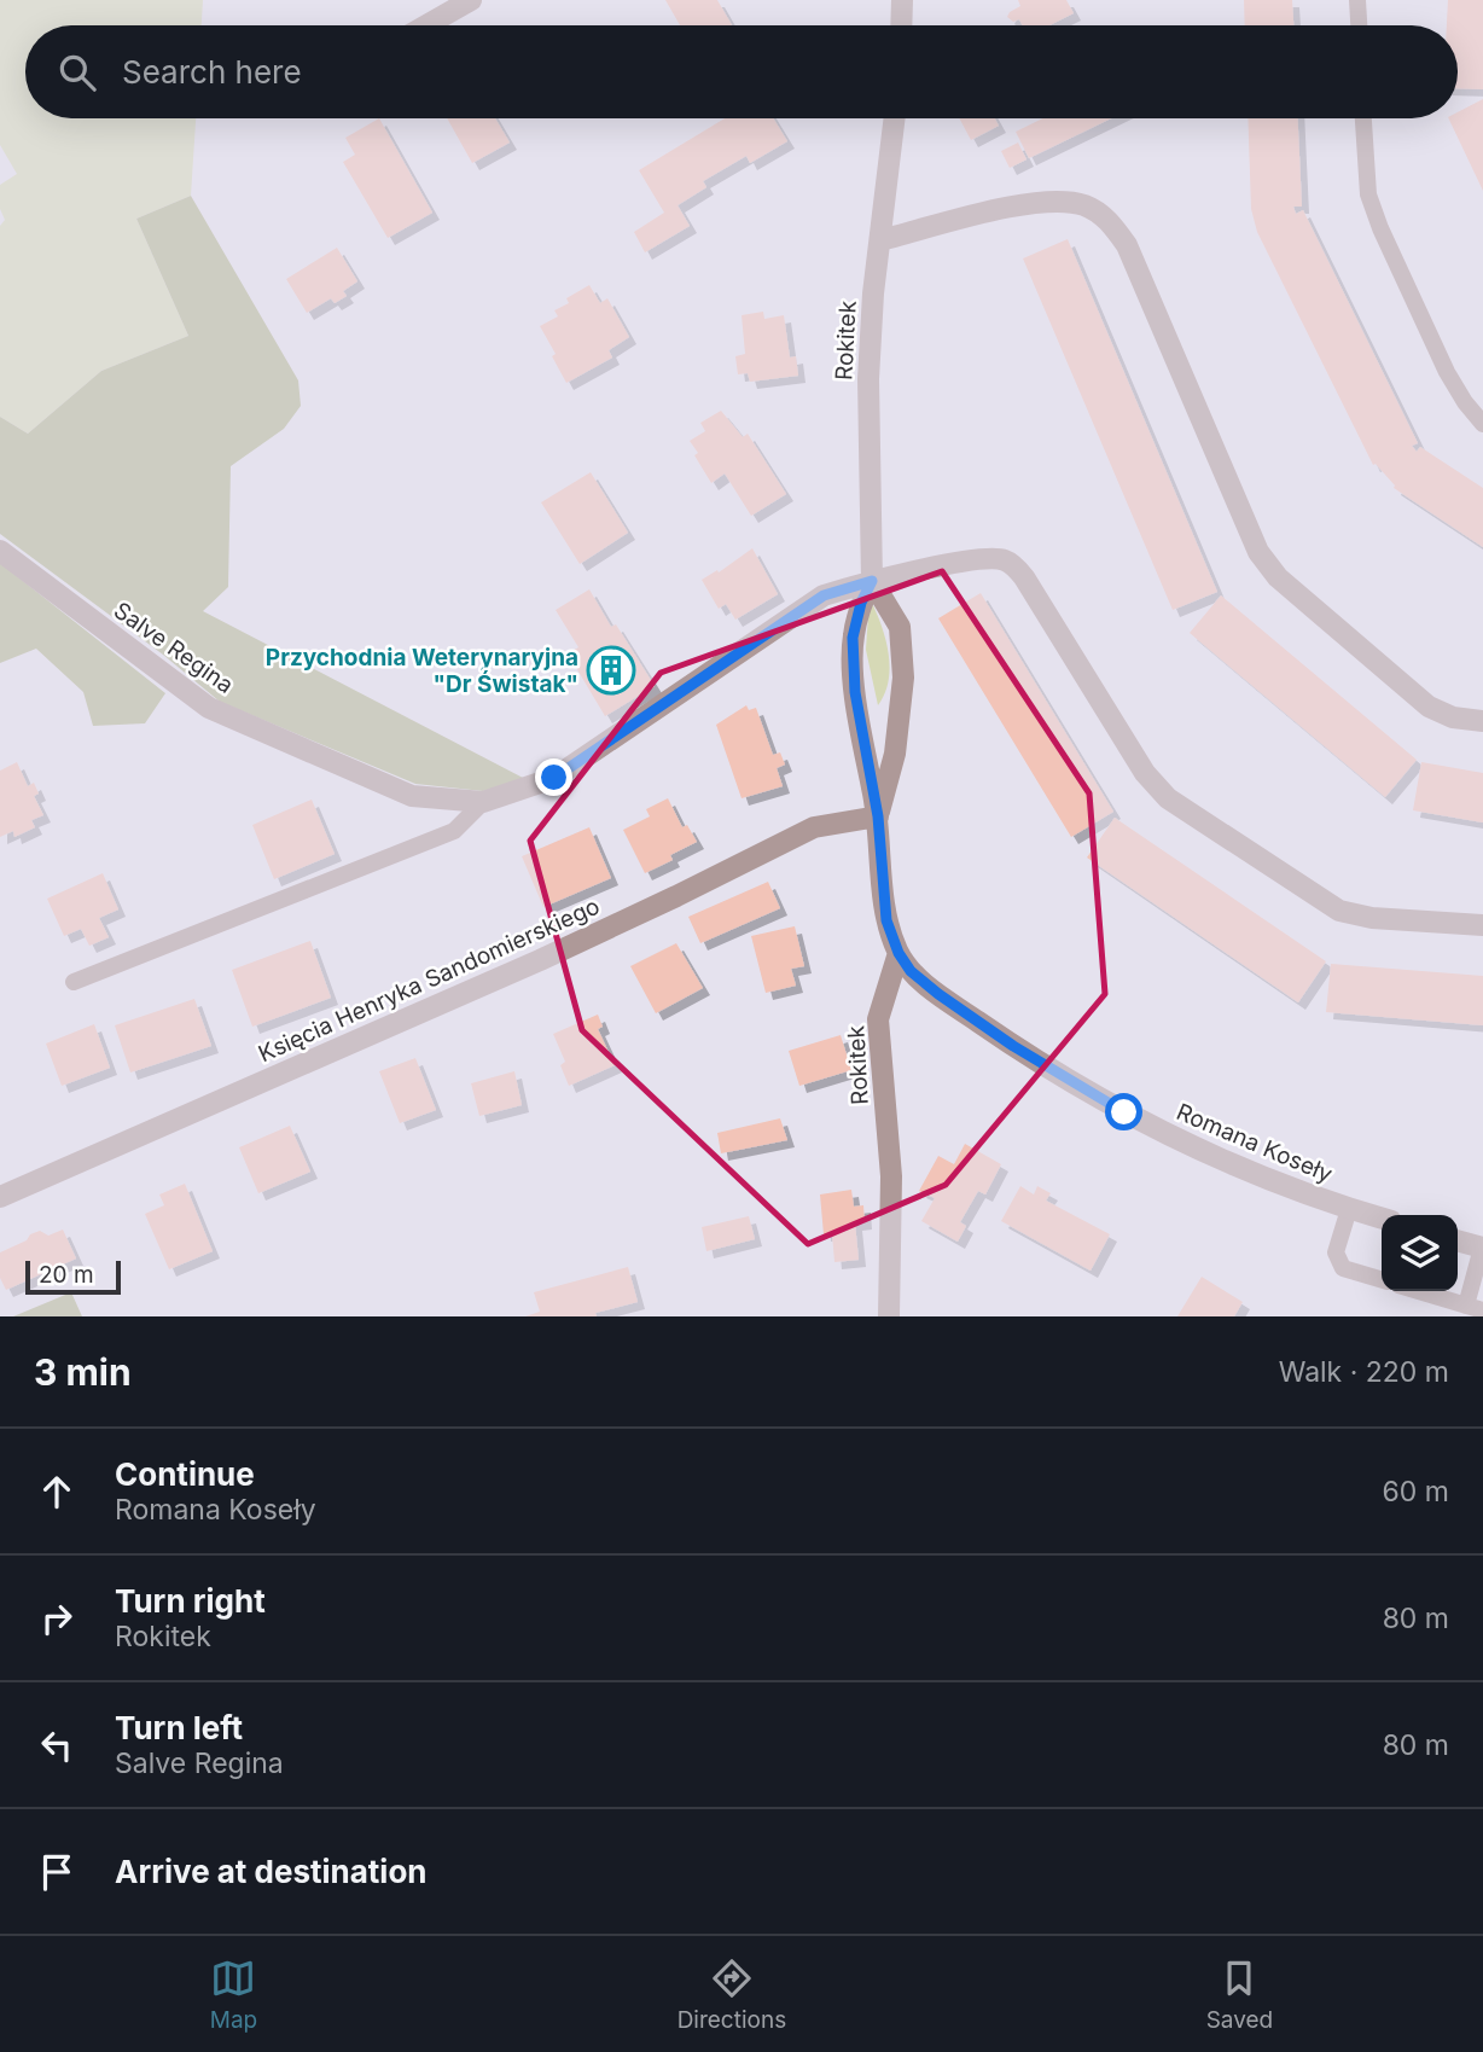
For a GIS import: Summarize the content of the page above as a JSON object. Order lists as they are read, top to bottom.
{
  "streets": {
    "street": [
      "Rokitek",
      "Salve Regina",
      "Księcia Henryka Sandomierskiego",
      "Romana Koseły"
    ]
  },
  "crossings": [
    ["Rokitek", "Salve Regina"],
    ["Rokitek", "Księcia Henryka Sandomierskiego"],
    ["Rokitek", "Romana Koseły"]
  ],
  "places": {
    "building": ["Przychodnia Weterynaryjna \"Dr Świstak\""]
  },
  "scale_bar": "20 m",
  "page": {
    "search": "Search here",
    "scale": "20 m",
    "heading": ["3 min", "Walk · 220 m"],
    "list": [
      ["Continue", "Romana Koseły", "60 m"],
      ["Turn right", "Rokitek", "80 m"],
      ["Turn left", "Salve Regina", "80 m"],
      "Arrive at destination"
    ],
    "nav": ["Map", "Directions", "Saved"]
  }
}
